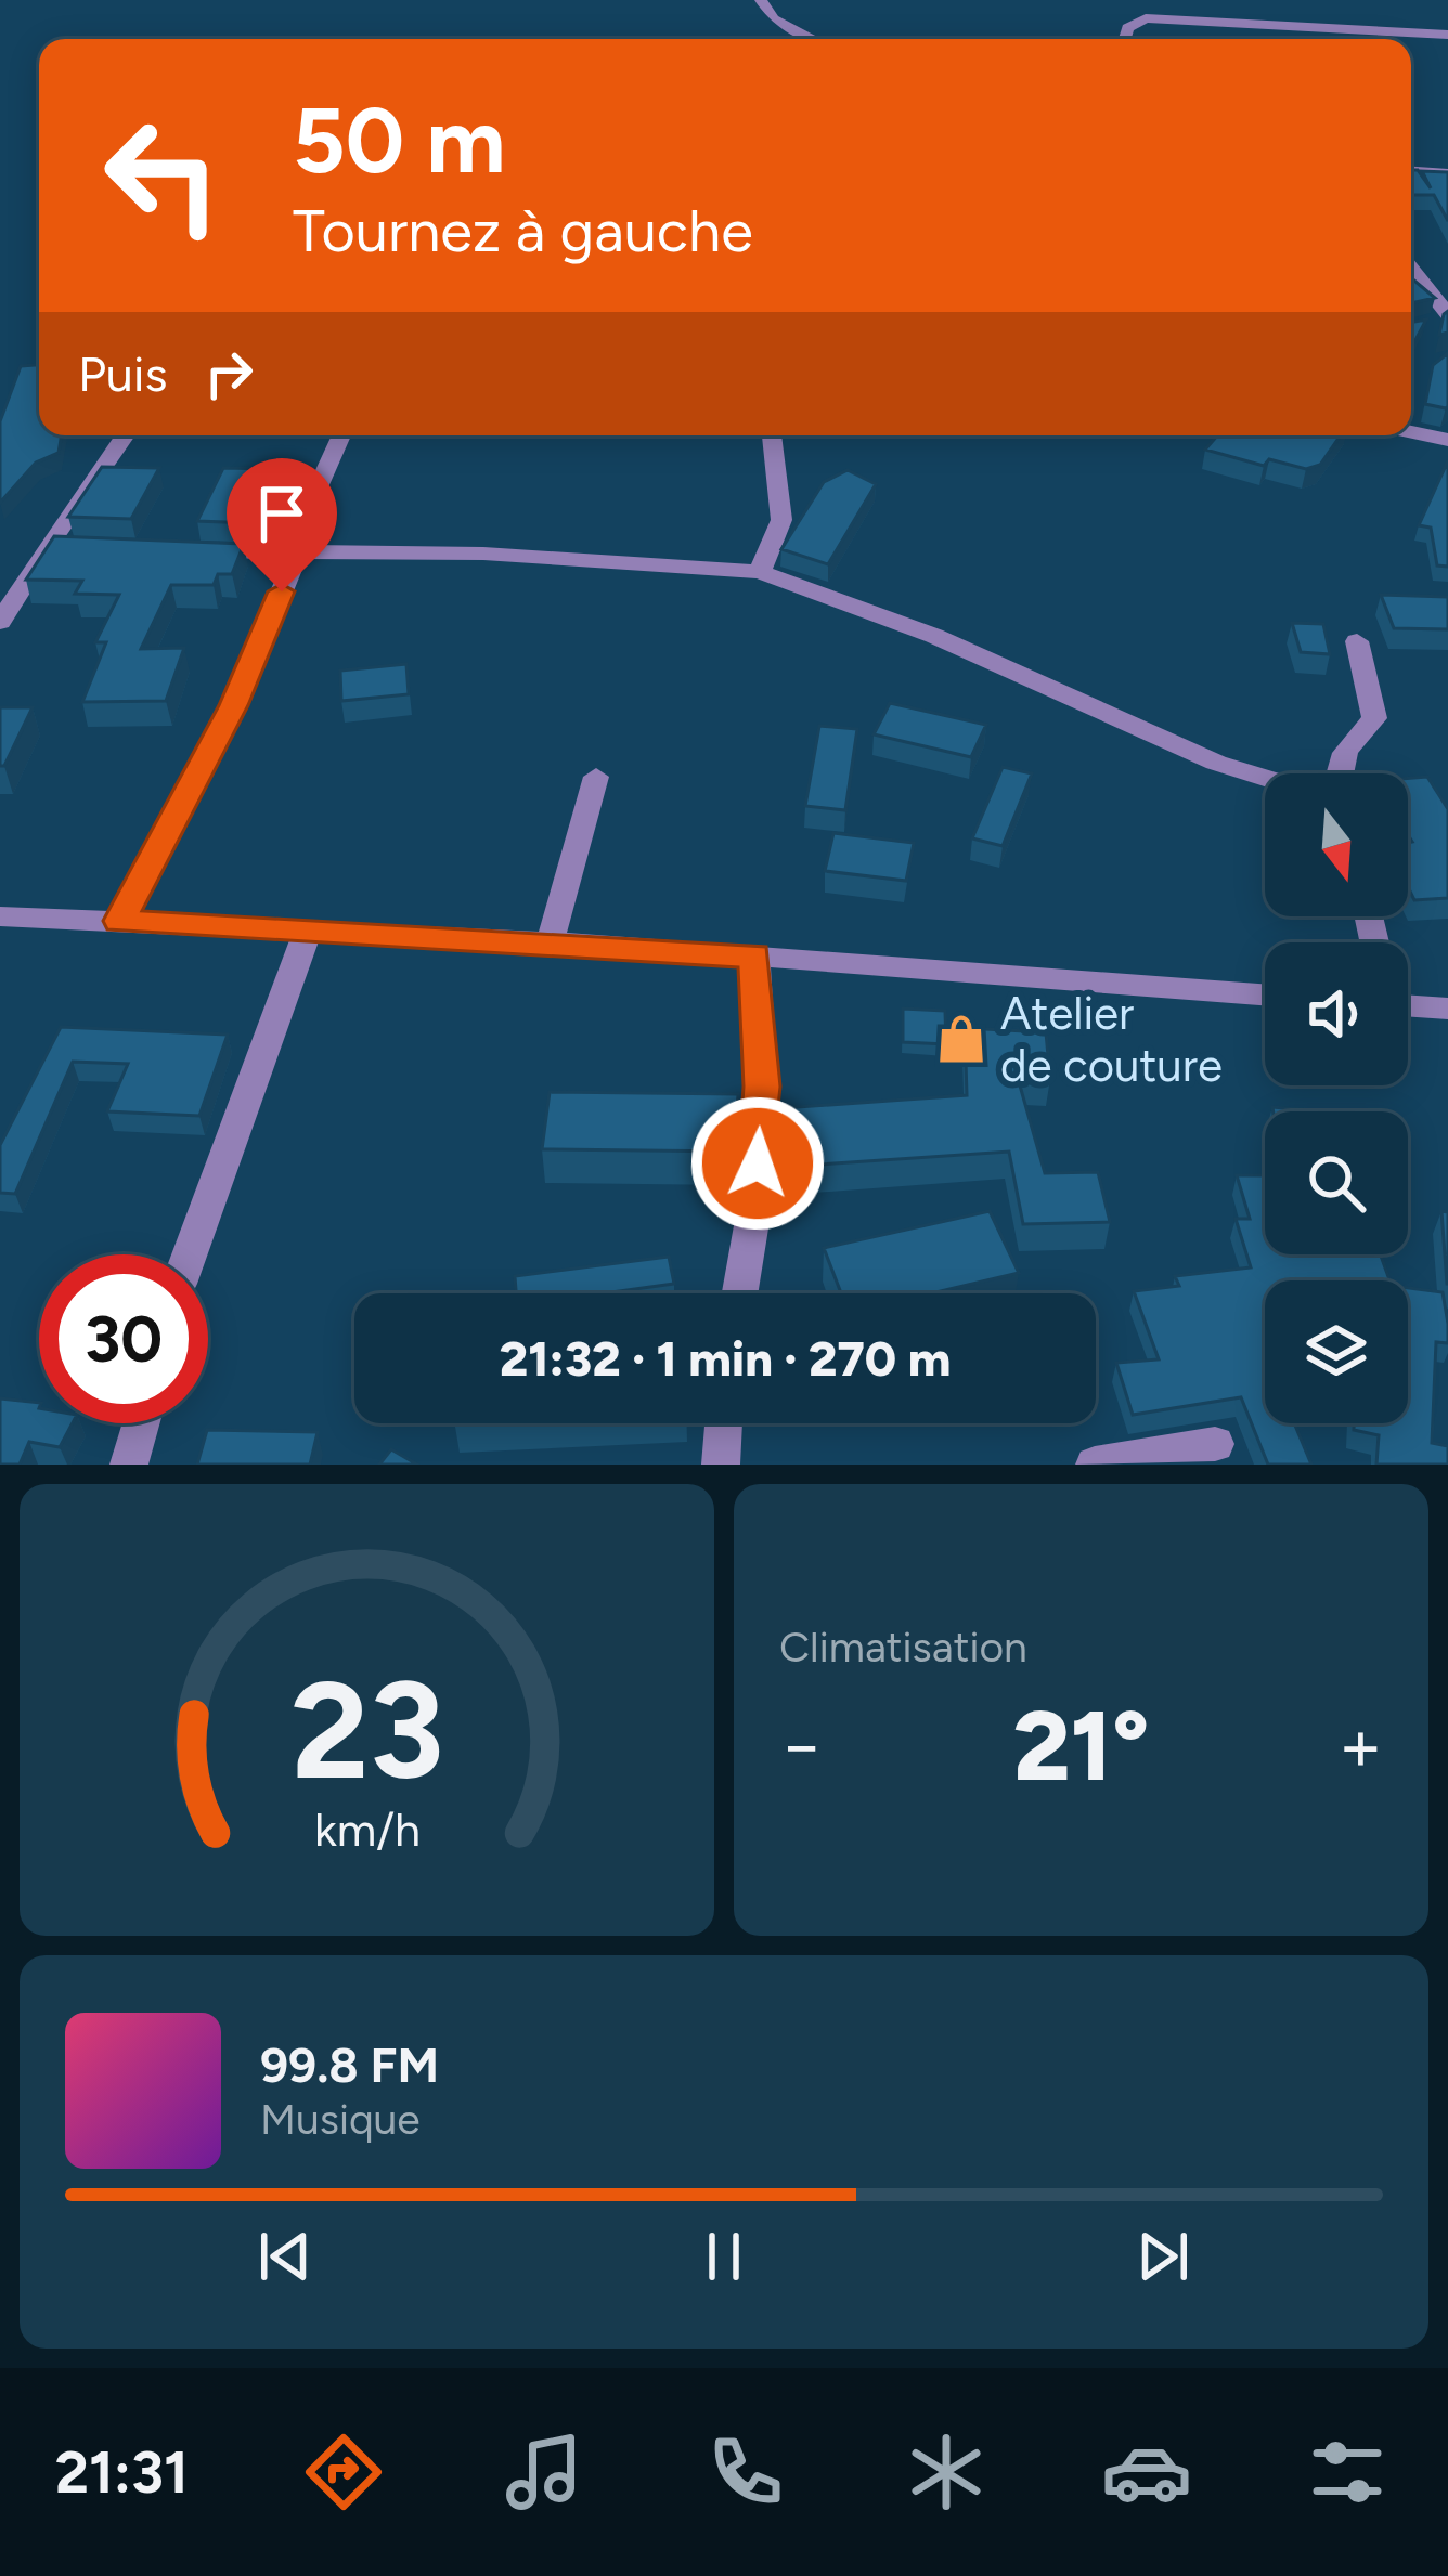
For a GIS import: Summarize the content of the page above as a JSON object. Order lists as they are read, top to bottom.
{
  "places": {
    "shop": ["Atelier de couture"]
  },
  "north": "bottom",
  "page": {
    "turn": ["50 m", "Tournez à gauche"],
    "then": "Puis",
    "limit": "30",
    "trip": "21:32 · 1 min · 270 m",
    "tile": "Climatisation",
    "heat": ["−", "21°", "+"],
    "song": ["99.8 FM", "Musique"],
    "tabs": "21:31",
    "gauge": ["23", "km/h"]
  }
}
